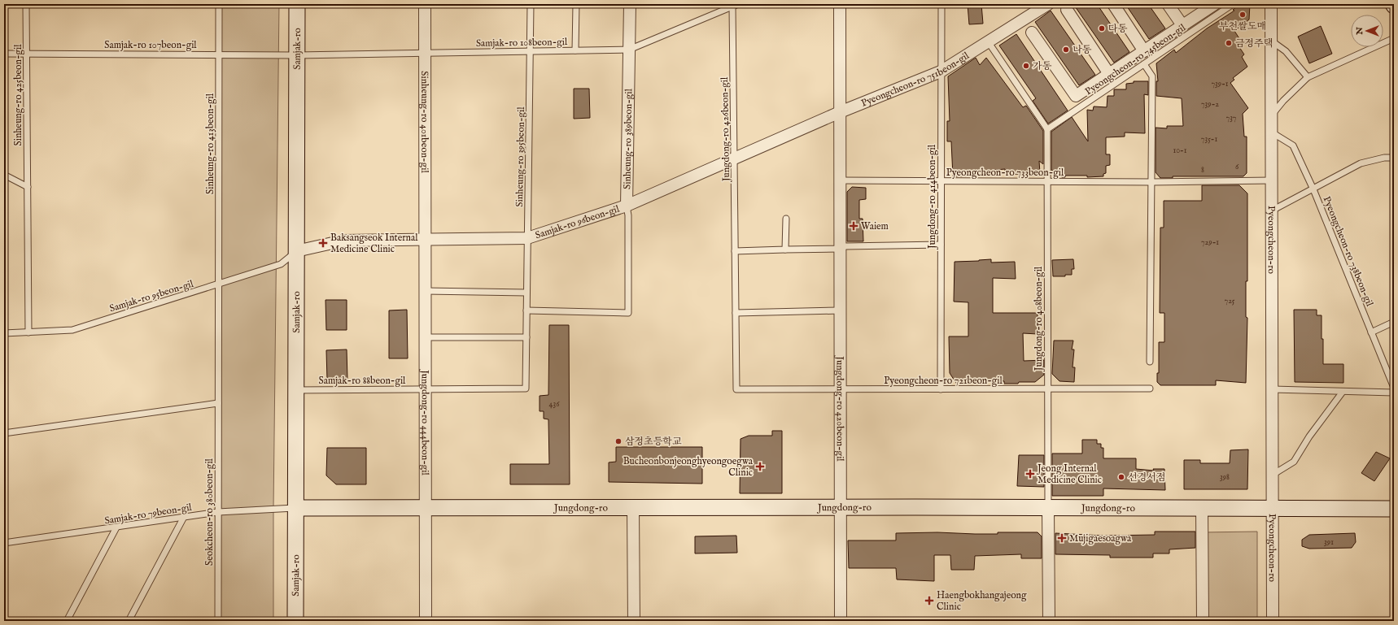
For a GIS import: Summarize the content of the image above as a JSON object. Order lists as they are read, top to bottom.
{
  "streets": {
    "street": [
      "Samjak-ro",
      "Pyeongcheon-ro 751beon-gil",
      "Sinheung-ro 401beon-gil",
      "Sinheung-ro 389beon-gil",
      "Samjak-ro 96beon-gil",
      "Pyeongcheon-ro",
      "Jungdong-ro 420beon-gil",
      "Jungdong-ro 444beon-gil",
      "Jungdong-ro"
    ],
    "lane": [
      "Samjak-ro 108beon-gil",
      "Samjak-ro 107beon-gil",
      "Pyeongcheon-ro 745beon-gil",
      "Sinheung-ro 425beon-gil",
      "Jungdong-ro 426beon-gil",
      "Sinheung-ro 413beon-gil",
      "Sinheung-ro 395beon-gil",
      "Pyeongcheon-ro 733beon-gil",
      "Jungdong-ro 414beon-gil",
      "Pyeongcheon-ro 738beon-gil",
      "Samjak-ro 95beon-gil",
      "Jungdong-ro 408beon-gil",
      "Samjak-ro 88beon-gil",
      "Pyeongcheon-ro 721beon-gil",
      "Seokcheon-ro 380beon-gil",
      "Samjak-ro 79beon-gil"
    ]
  },
  "crossings": [
    ["Samjak-ro 108beon-gil", "Samjak-ro 107beon-gil"],
    ["Samjak-ro 108beon-gil", "Samjak-ro"],
    ["Samjak-ro 108beon-gil", "Sinheung-ro 401beon-gil"],
    ["Samjak-ro 108beon-gil", "Jungdong-ro 426beon-gil"],
    ["Samjak-ro 108beon-gil", "Sinheung-ro 389beon-gil"],
    ["Samjak-ro 108beon-gil", "Sinheung-ro 395beon-gil"],
    ["Samjak-ro 107beon-gil", "Samjak-ro"],
    ["Samjak-ro 107beon-gil", "Sinheung-ro 425beon-gil"],
    ["Samjak-ro 107beon-gil", "Sinheung-ro 413beon-gil"],
    ["Samjak-ro", "Samjak-ro 96beon-gil"],
    ["Samjak-ro", "Samjak-ro 95beon-gil"],
    ["Samjak-ro", "Samjak-ro 88beon-gil"],
    ["Samjak-ro", "Jungdong-ro"],
    ["Samjak-ro", "Samjak-ro 79beon-gil"],
    ["Pyeongcheon-ro 745beon-gil", "Jungdong-ro 408beon-gil"],
    ["Pyeongcheon-ro 751beon-gil", "Jungdong-ro 414beon-gil"],
    ["Pyeongcheon-ro 751beon-gil", "Samjak-ro 96beon-gil"],
    ["Pyeongcheon-ro 751beon-gil", "Jungdong-ro 420beon-gil"],
    ["Sinheung-ro 425beon-gil", "Samjak-ro 95beon-gil"],
    ["Sinheung-ro 401beon-gil", "Samjak-ro 96beon-gil"],
    ["Sinheung-ro 401beon-gil", "Jungdong-ro 444beon-gil"],
    ["Jungdong-ro 426beon-gil", "Samjak-ro 96beon-gil"],
    ["Jungdong-ro 426beon-gil", "Pyeongcheon-ro 721beon-gil"],
    ["Sinheung-ro 389beon-gil", "Sinheung-ro 395beon-gil"],
    ["Sinheung-ro 389beon-gil", "Samjak-ro 96beon-gil"],
    ["Sinheung-ro 413beon-gil", "Samjak-ro 95beon-gil"],
    ["Sinheung-ro 413beon-gil", "Seokcheon-ro 380beon-gil"],
    ["Sinheung-ro 395beon-gil", "Samjak-ro 96beon-gil"],
    ["Sinheung-ro 395beon-gil", "Samjak-ro 88beon-gil"],
    ["Pyeongcheon-ro 733beon-gil", "Jungdong-ro 414beon-gil"],
    ["Pyeongcheon-ro 733beon-gil", "Pyeongcheon-ro"],
    ["Pyeongcheon-ro 733beon-gil", "Jungdong-ro 408beon-gil"],
    ["Pyeongcheon-ro 733beon-gil", "Jungdong-ro 420beon-gil"],
    ["Jungdong-ro 414beon-gil", "Pyeongcheon-ro 721beon-gil"],
    ["Samjak-ro 96beon-gil", "Samjak-ro 95beon-gil"],
    ["Samjak-ro 96beon-gil", "Jungdong-ro 420beon-gil"],
    ["Samjak-ro 96beon-gil", "Jungdong-ro 444beon-gil"],
    ["Pyeongcheon-ro", "Pyeongcheon-ro 738beon-gil"],
    ["Pyeongcheon-ro", "Jungdong-ro"],
    ["Samjak-ro 95beon-gil", "Seokcheon-ro 380beon-gil"],
    ["Jungdong-ro 408beon-gil", "Pyeongcheon-ro 721beon-gil"],
    ["Jungdong-ro 408beon-gil", "Jungdong-ro"],
    ["Samjak-ro 88beon-gil", "Jungdong-ro 444beon-gil"],
    ["Pyeongcheon-ro 721beon-gil", "Jungdong-ro 420beon-gil"],
    ["Jungdong-ro 420beon-gil", "Jungdong-ro"],
    ["Jungdong-ro 444beon-gil", "Jungdong-ro"],
    ["Jungdong-ro", "Samjak-ro 79beon-gil"],
    ["Seokcheon-ro 380beon-gil", "Samjak-ro 79beon-gil"]
  ],
  "places": {
    "other": [
      "부천쌀도매",
      "다동",
      "금정주택",
      "나동",
      "가동",
      "삼정초등학교",
      "선경서점"
    ],
    "health": [
      "Waiem",
      "Baksangseok Internal Medicine Clinic",
      "Bucheonbonjeonghyeongoegwa Clinic",
      "Jeong Internal Medicine Clinic",
      "Mujigaesoagwa",
      "Haengbokhangajeong Clinic"
    ]
  },
  "house_numbers": [
    "739-1",
    "739-2",
    "737",
    "735-1",
    "10-1",
    "6",
    "8",
    "729-1",
    "725",
    "436",
    "398",
    "391"
  ],
  "north": "left"
}
